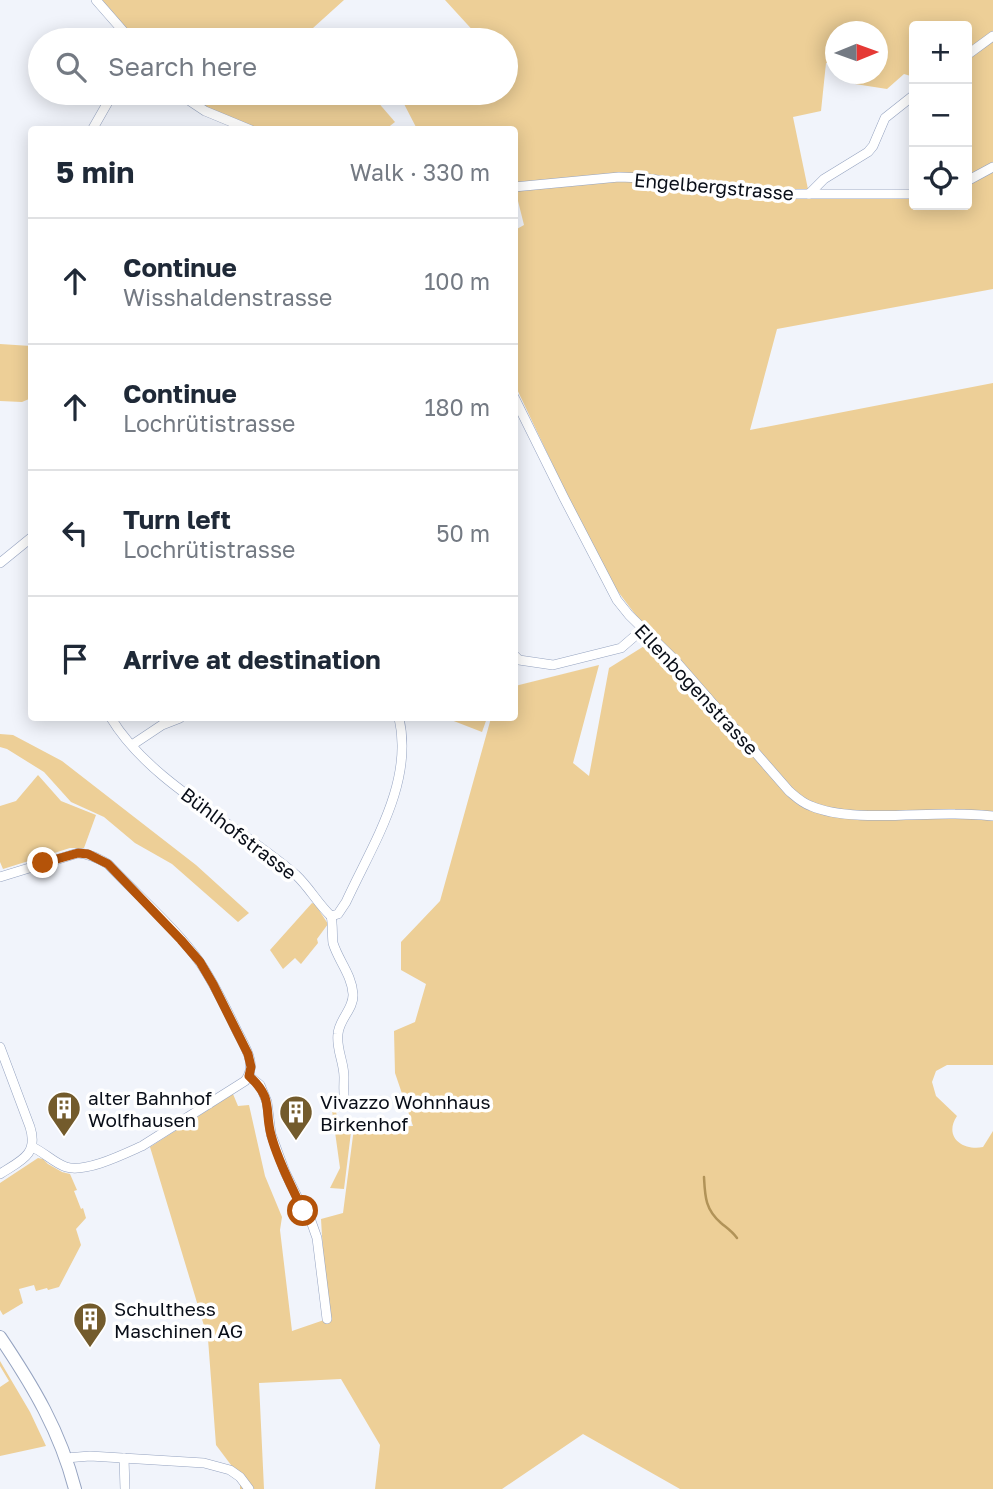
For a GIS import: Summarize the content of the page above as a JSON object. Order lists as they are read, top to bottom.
{
  "streets": {
    "street": ["Engelbergstrasse", "Ellenbogenstrasse", "Bühlhofstrasse"]
  },
  "places": {
    "building": ["alter Bahnhof Wolfhausen", "Vivazzo Wohnhaus Birkenhof", "Schulthess Maschinen AG"]
  },
  "north": "right",
  "page": {
    "map_buttons": ["+", "−"],
    "search": "Search here",
    "heading": ["5 min", "Walk · 330 m"],
    "list": [
      ["Continue", "Wisshaldenstrasse", "100 m"],
      ["Continue", "Lochrütistrasse", "180 m"],
      ["Turn left", "Lochrütistrasse", "50 m"],
      "Arrive at destination"
    ]
  }
}
